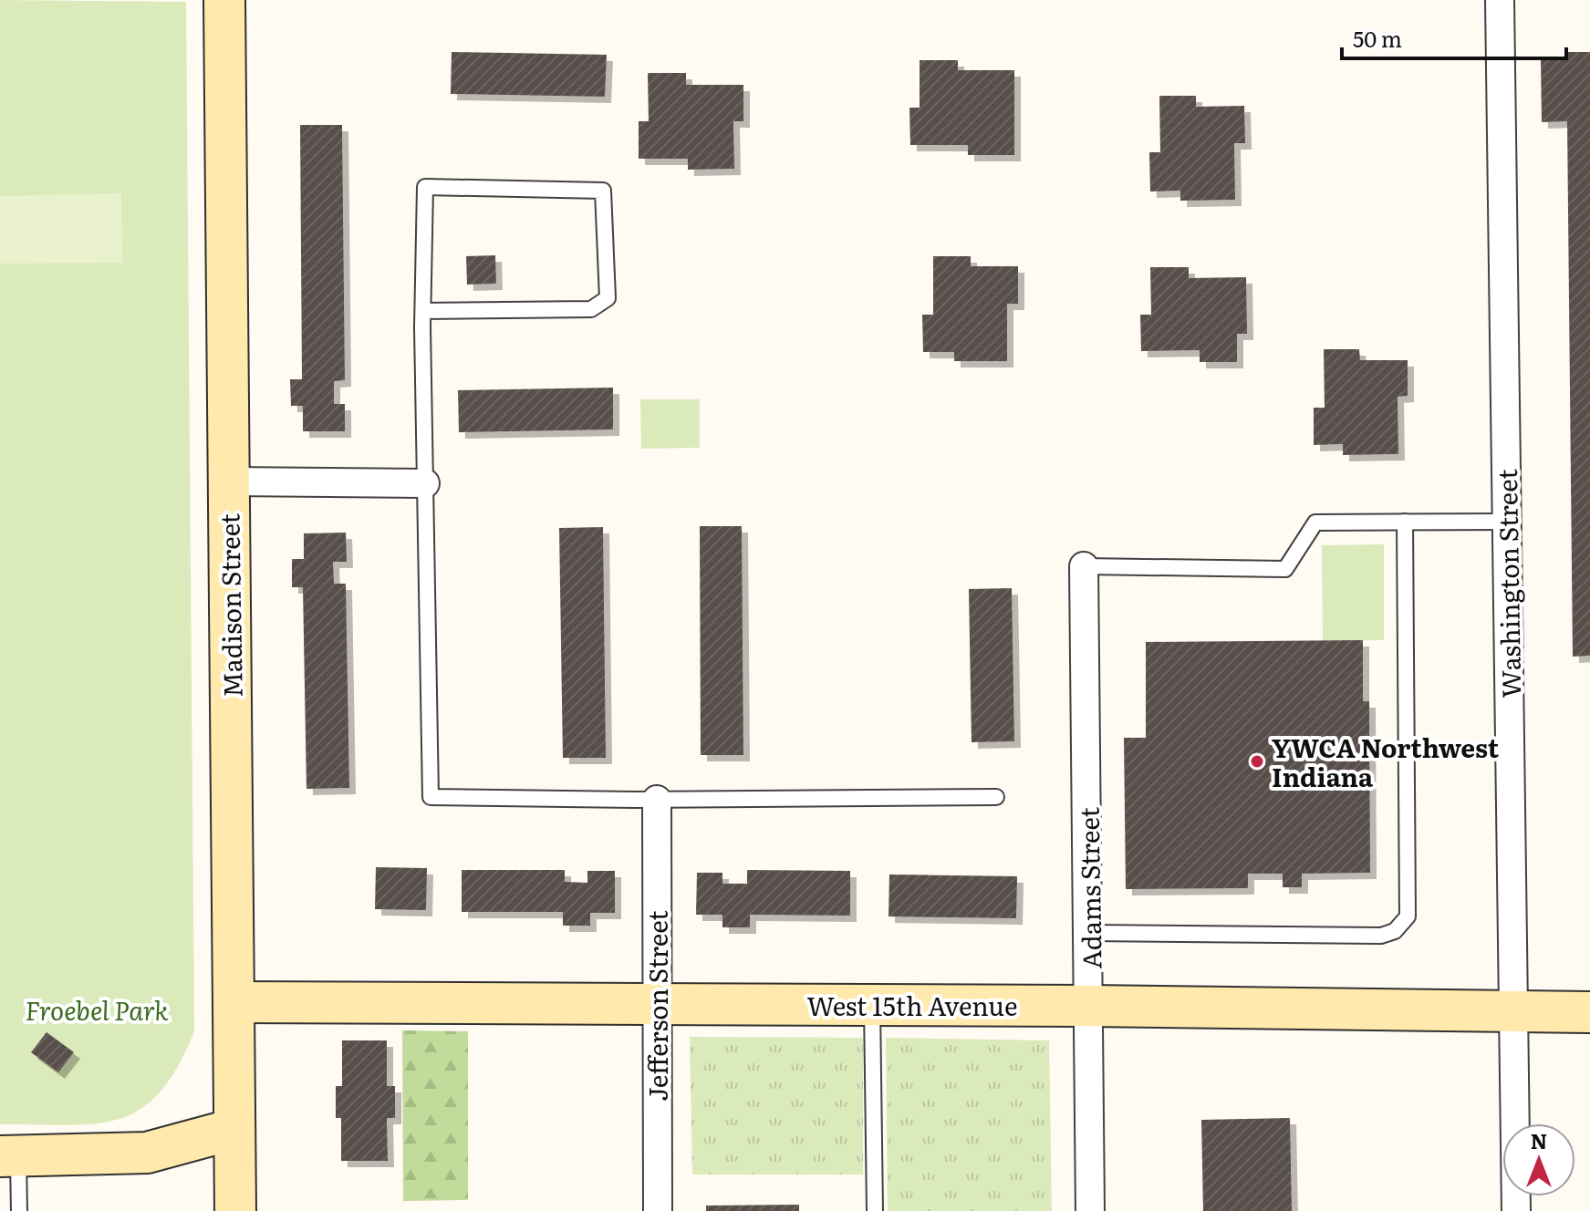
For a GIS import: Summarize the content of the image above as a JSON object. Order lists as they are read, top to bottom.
{
  "streets": {
    "main road": ["Madison Street", "West 15th Avenue"],
    "street": ["Washington Street", "Adams Street", "Jefferson Street"]
  },
  "crossings": [
    ["Washington Street", "West 15th Avenue"],
    ["Madison Street", "West 15th Avenue"],
    ["Adams Street", "West 15th Avenue"],
    ["West 15th Avenue", "Jefferson Street"]
  ],
  "parks": ["Froebel Park"],
  "places": ["YWCA Northwest Indiana"],
  "scale_bar": "50 m",
  "north": "top"
}
